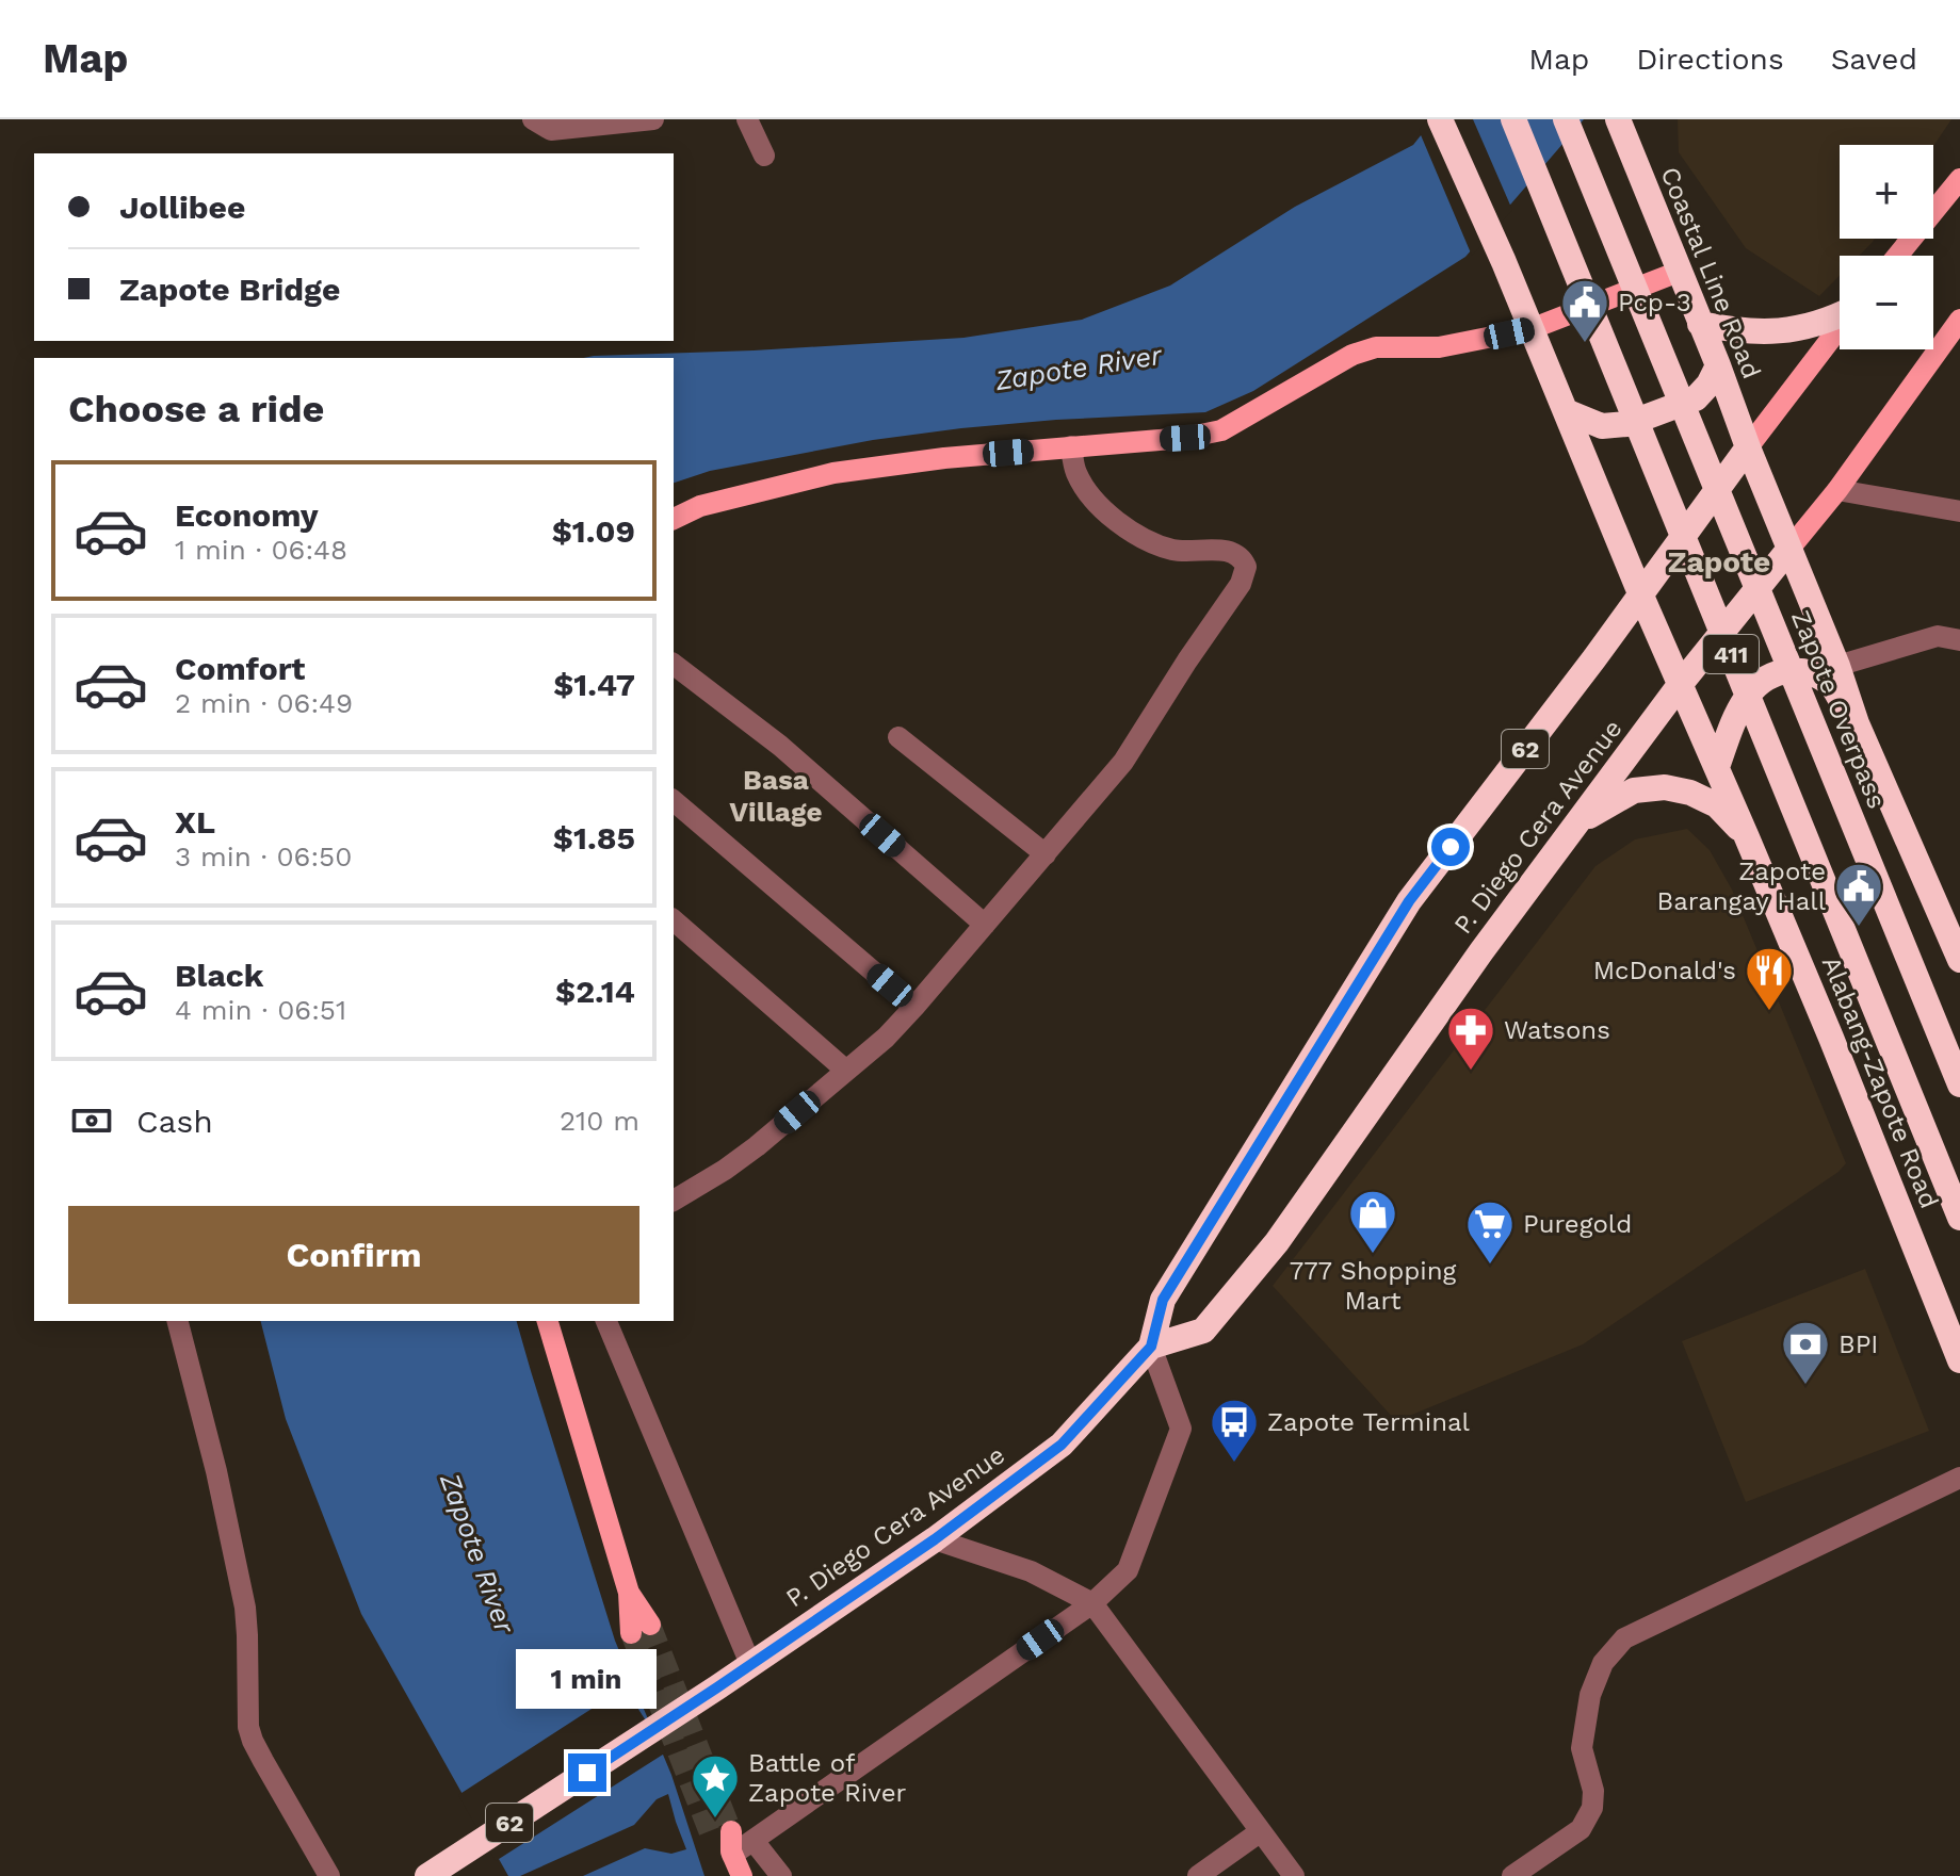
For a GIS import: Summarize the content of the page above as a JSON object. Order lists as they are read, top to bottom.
{
  "streets": {
    "highway": [
      "Coastal Line Road",
      "411",
      "Zapote Overpass",
      "62",
      "P. Diego Cera Avenue",
      "Alabang-Zapote Road"
    ]
  },
  "crossings": [
    ["Coastal Line Road", "P. Diego Cera Avenue"],
    ["411", "P. Diego Cera Avenue"],
    ["411", "Alabang-Zapote Road"],
    ["P. Diego Cera Avenue", "Alabang-Zapote Road"]
  ],
  "districts": ["Zapote", "Basa Village"],
  "water": ["Zapote River"],
  "places": {
    "public building": ["Pcp-3", "Zapote Barangay Hall"],
    "restaurant": ["McDonald's"],
    "pharmacy": ["Watsons"],
    "shop": ["777 Shopping Mart"],
    "supermarket": ["Puregold"],
    "bank": ["BPI"],
    "bus stop": ["Zapote Terminal"],
    "place": ["Battle of Zapote River"]
  },
  "page": {
    "header": "Map",
    "nav": ["Map", "Directions", "Saved"],
    "map_buttons": ["+", "−"],
    "banner": ["Jollibee", "Zapote Bridge"],
    "heading": "Choose a ride",
    "list": [
      {
        "name": "Economy",
        "note": "1 min · 06:48",
        "value": "$1.09"
      },
      {
        "name": "Comfort",
        "note": "2 min · 06:49",
        "value": "$1.47"
      },
      {
        "name": "XL",
        "note": "3 min · 06:50",
        "value": "$1.85"
      },
      {
        "name": "Black",
        "note": "4 min · 06:51",
        "value": "$2.14"
      }
    ],
    "pay": ["Cash", "210 m"],
    "buttons": "Confirm",
    "bubble": "1 min"
  }
}
